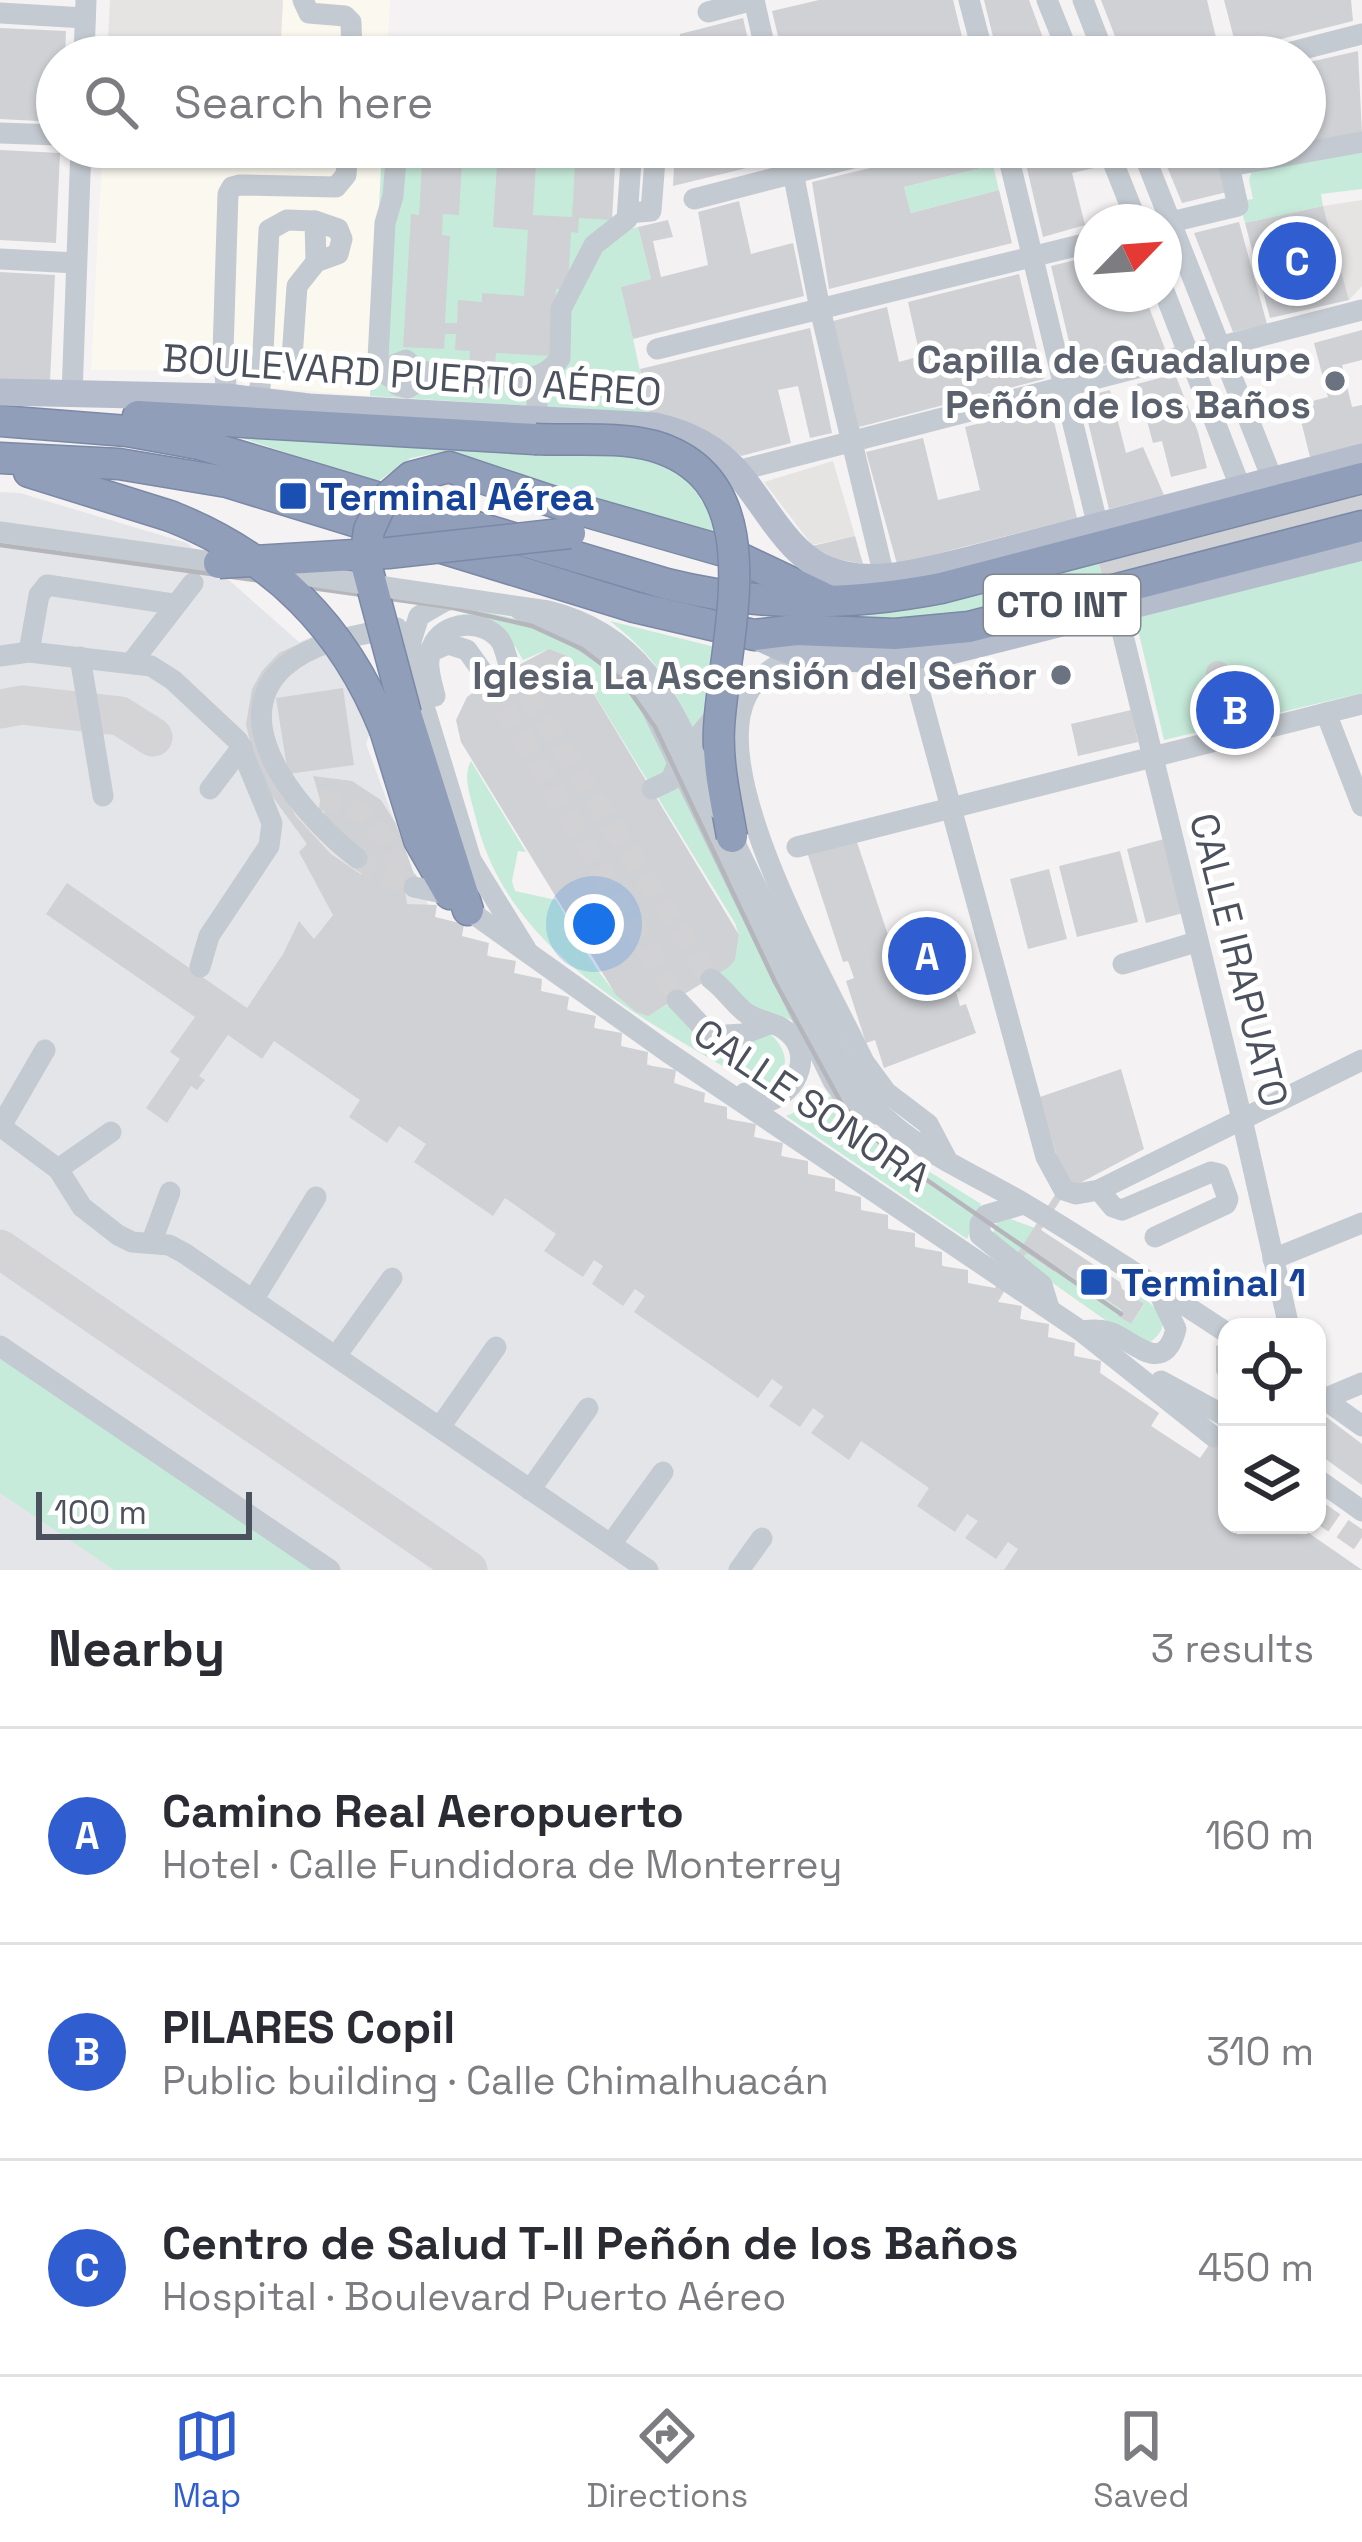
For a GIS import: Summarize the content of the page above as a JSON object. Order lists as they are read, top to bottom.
{
  "streets": {
    "highway": ["CTO INT"],
    "main road": ["BOULEVARD PUERTO AÉREO"],
    "street": ["CALLE IRAPUATO", "CALLE SONORA"]
  },
  "crossings": [
    ["BOULEVARD PUERTO AÉREO", "CTO INT"],
    ["CTO INT", "CALLE IRAPUATO"]
  ],
  "places": {
    "other": ["Capilla de Guadalupe Peñón de los Baños", "Iglesia La Ascensión del Señor"],
    "transit": ["Terminal Aérea", "Terminal 1"]
  },
  "scale_bar": "100 m",
  "north": "top right",
  "page": {
    "search": "Search here",
    "pins": ["C", "B", "A"],
    "scale": "100 m",
    "heading": ["Nearby", "3 results"],
    "list": [
      {
        "mark": "A",
        "name": "Camino Real Aeropuerto",
        "note": "Hotel · Calle Fundidora de Monterrey",
        "value": "160 m"
      },
      {
        "mark": "B",
        "name": "PILARES Copil",
        "note": "Public building · Calle Chimalhuacán",
        "value": "310 m"
      },
      {
        "mark": "C",
        "name": "Centro de Salud T-II Peñón de los Baños",
        "note": "Hospital · Boulevard Puerto Aéreo",
        "value": "450 m"
      }
    ],
    "nav": ["Map", "Directions", "Saved"]
  }
}
